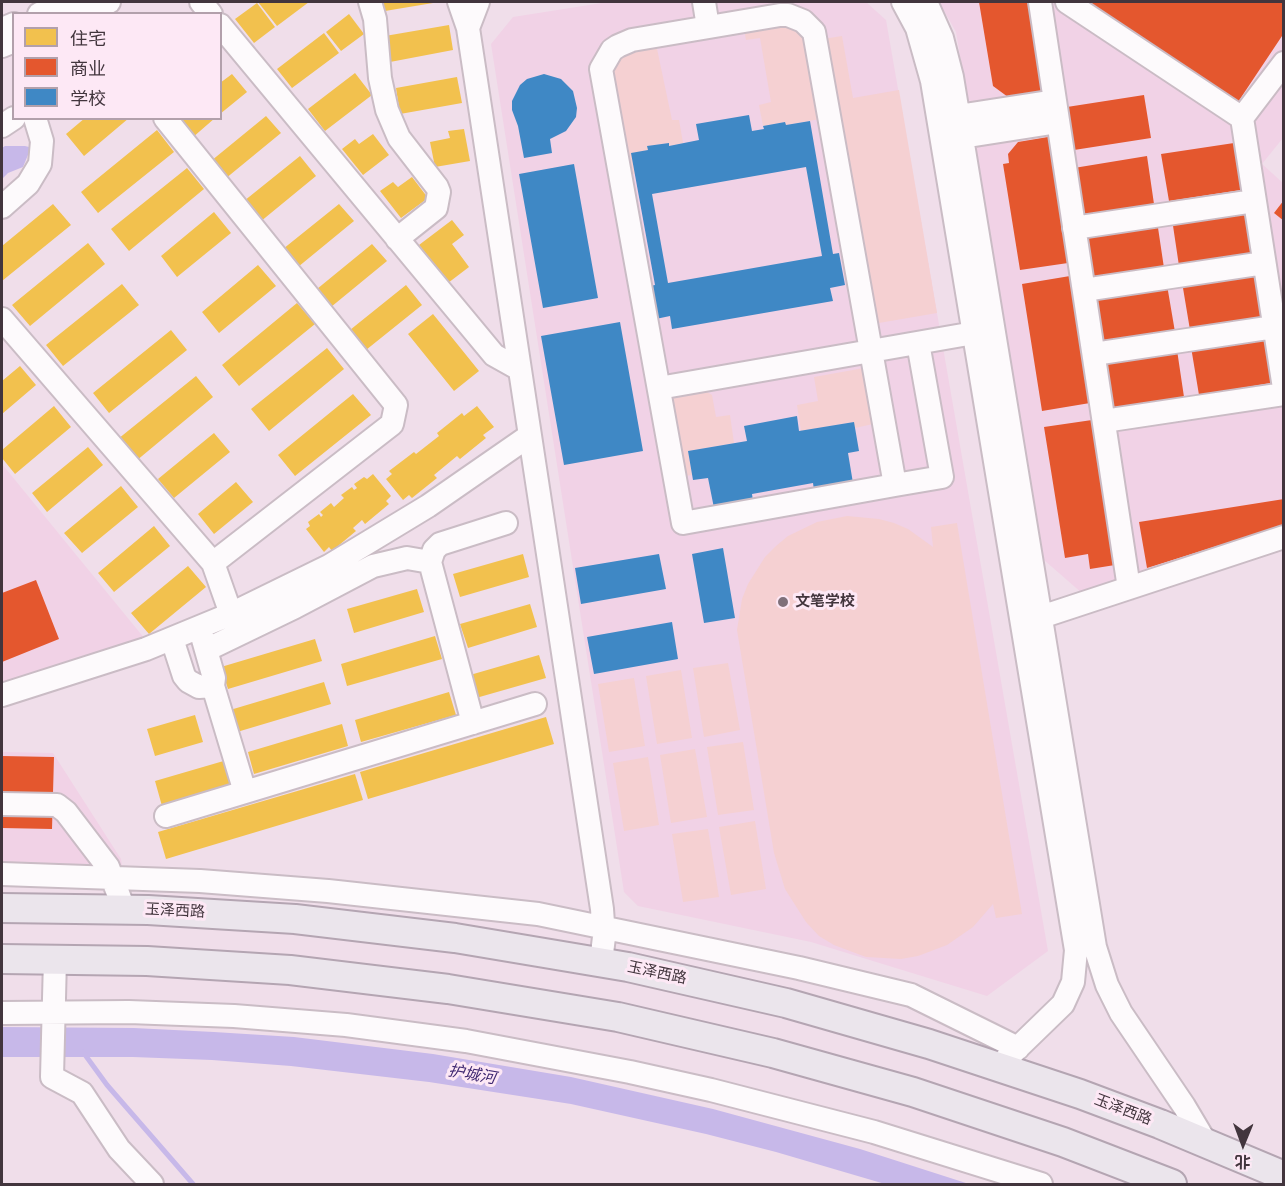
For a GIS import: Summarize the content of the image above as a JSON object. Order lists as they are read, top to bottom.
{
  "streets": {
    "main road": ["玉泽西路"]
  },
  "water": ["护城河"],
  "places": ["文笔学校"],
  "legend": ["住宅", "商业", "学校"],
  "north": "bottom"
}
